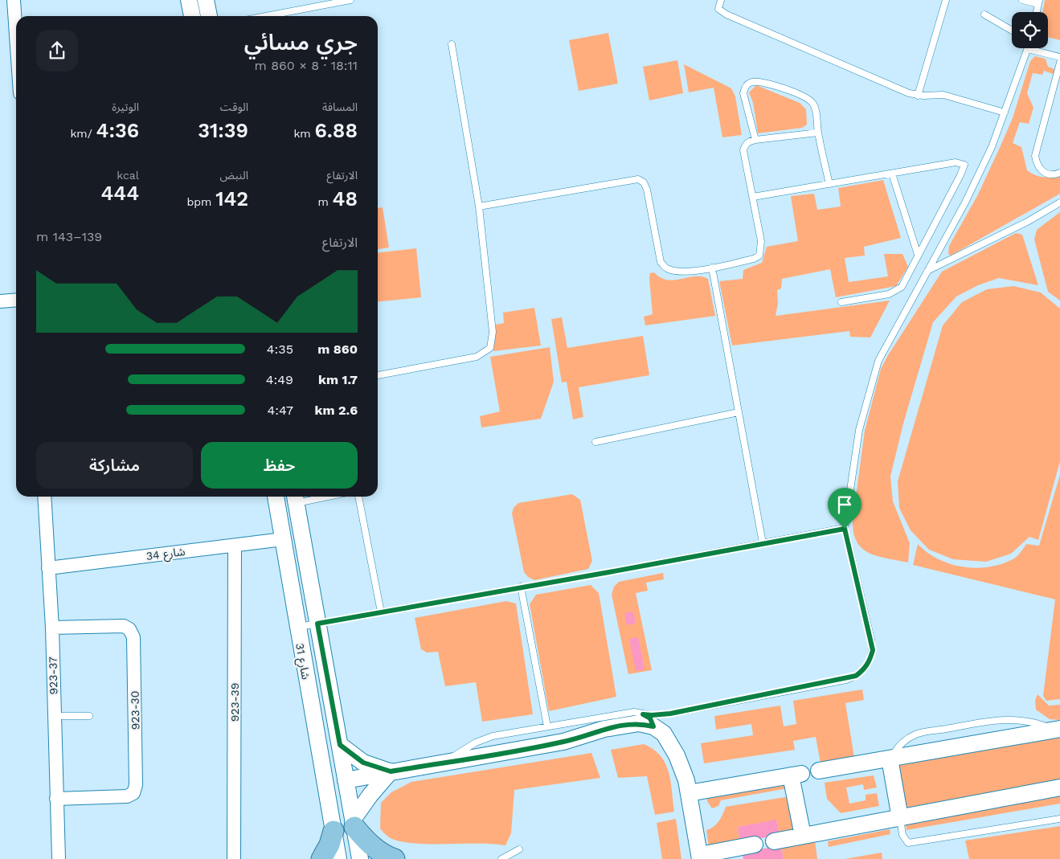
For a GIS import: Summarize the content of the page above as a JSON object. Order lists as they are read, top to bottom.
{
  "streets": {
    "street": [
      "شارع 34",
      "شارع 31",
      "923-37",
      "923-39",
      "923-30"
    ]
  },
  "crossings": [
    ["شارع 34", "شارع 31"],
    ["شارع 34", "923-37"],
    ["شارع 34", "923-39"],
    ["923-37", "923-30"]
  ],
  "page": {
    "heading": ["جري مسائي", "18:11 · 8 × 860 m"],
    "stats": [
      ["المسافة", "6.88 km"],
      ["الوقت", "31:39"],
      ["الوتيرة", "4:36 /km"],
      ["الارتفاع", "48 m"],
      ["النبض", "142 bpm"],
      ["kcal", "444"]
    ],
    "chart": ["الارتفاع", "139–143 m"],
    "list": [
      {
        "name": "860 m",
        "note": "4:35"
      },
      {
        "name": "1.7 km",
        "note": "4:49"
      },
      {
        "name": "2.6 km",
        "note": "4:47"
      }
    ],
    "buttons": ["حفظ", "مشاركة"]
  }
}
